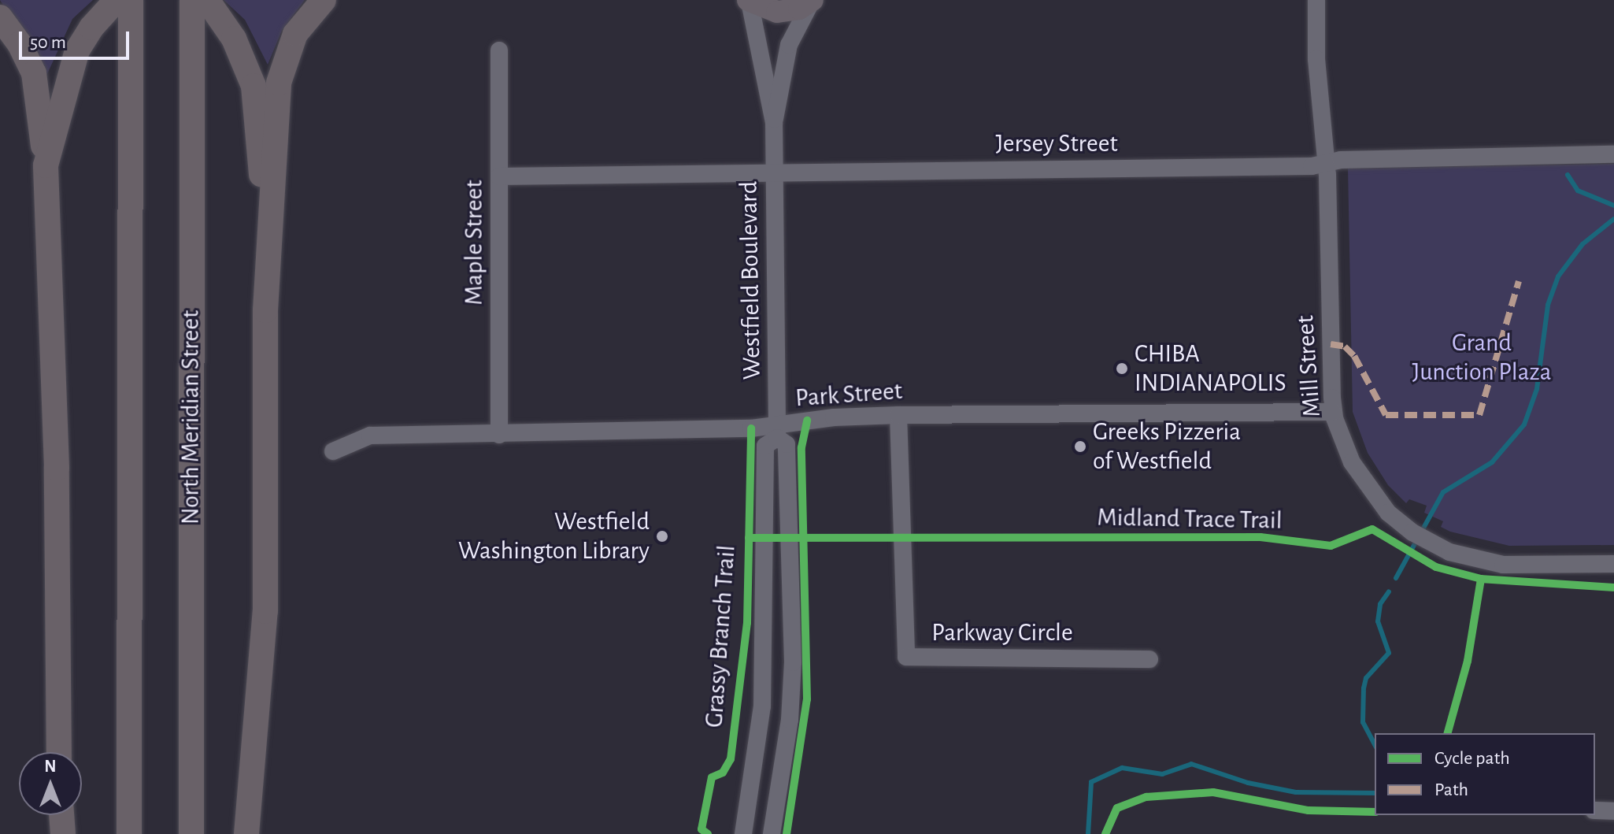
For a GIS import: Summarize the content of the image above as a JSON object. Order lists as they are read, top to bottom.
{
  "streets": {
    "highway": ["North Meridian Street"],
    "street": [
      "Jersey Street",
      "Maple Street",
      "Westfield Boulevard",
      "Mill Street",
      "Park Street",
      "Parkway Circle"
    ],
    "cycle path": ["Midland Trace Trail", "Grassy Branch Trail"]
  },
  "crossings": [
    ["Jersey Street", "Maple Street"],
    ["Jersey Street", "Westfield Boulevard"],
    ["Jersey Street", "Mill Street"],
    ["Maple Street", "Park Street"],
    ["Westfield Boulevard", "Park Street"],
    ["Mill Street", "Park Street"],
    ["Park Street", "Parkway Circle"]
  ],
  "parks": ["Grand Junction Plaza"],
  "places": ["CHIBA INDIANAPOLIS", "Greeks Pizzeria of Westfield", "Westfield Washington Library"],
  "legend": ["Cycle path", "Path"],
  "scale_bar": "50 m",
  "north": "top"
}
